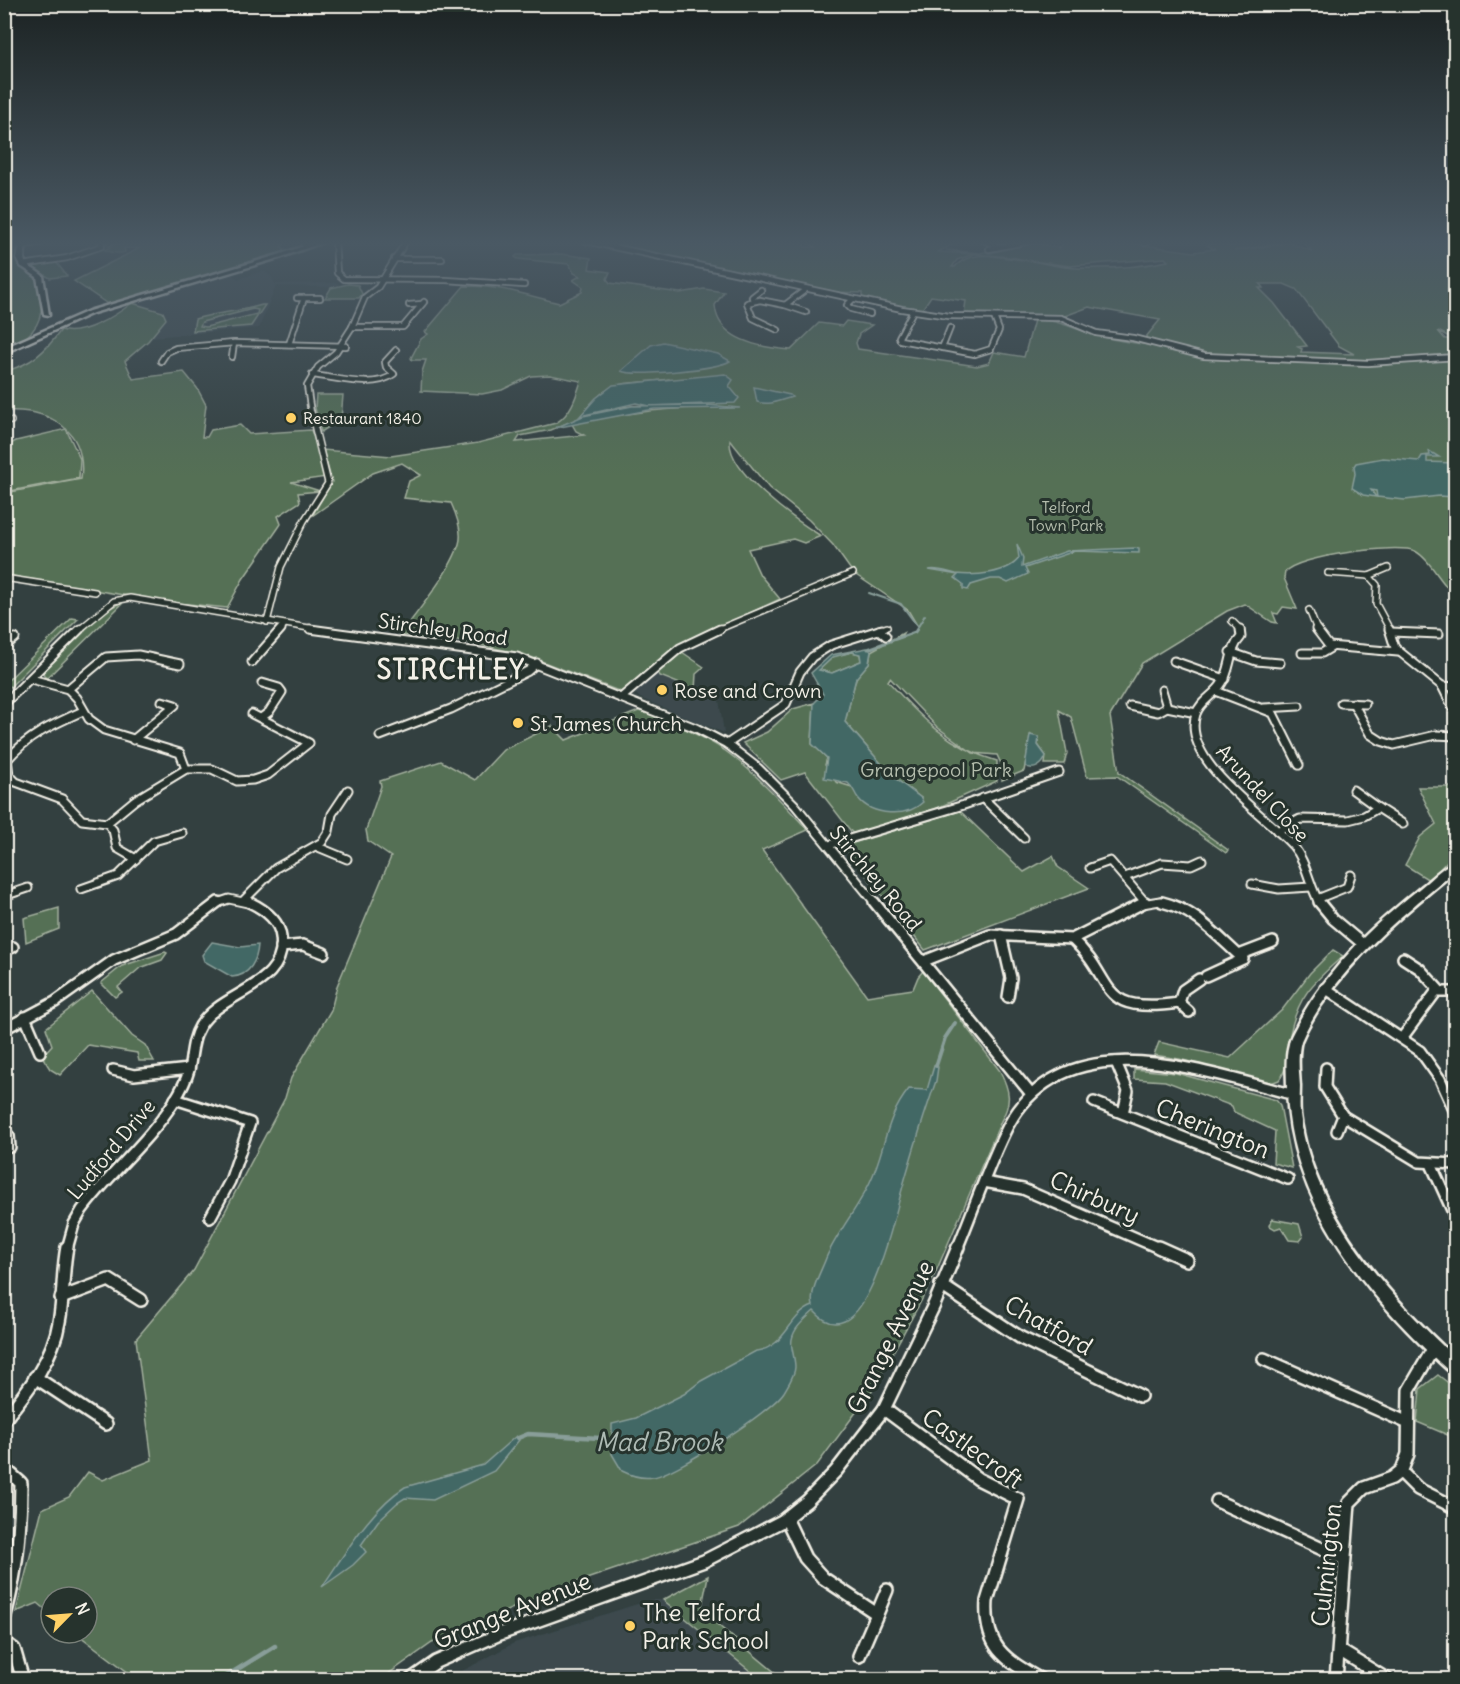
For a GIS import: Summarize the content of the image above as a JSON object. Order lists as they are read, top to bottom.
{
  "streets": {
    "street": [
      "Stirchley Road",
      "Arundel Close",
      "Cherington",
      "Ludford Drive",
      "Chirbury",
      "Chatford",
      "Grange Avenue",
      "Castlecroft",
      "Culmington"
    ]
  },
  "crossings": [
    ["Stirchley Road", "Grange Avenue"],
    ["Chirbury", "Grange Avenue"],
    ["Chatford", "Grange Avenue"],
    ["Grange Avenue", "Castlecroft"]
  ],
  "districts": ["STIRCHLEY"],
  "water": ["Mad Brook"],
  "parks": ["Telford Town Park", "Grangepool Park"],
  "places": [
    "Restaurant 1840",
    "Rose and Crown",
    "St James Church",
    "The Telford Park School"
  ],
  "north": "top right"
}
